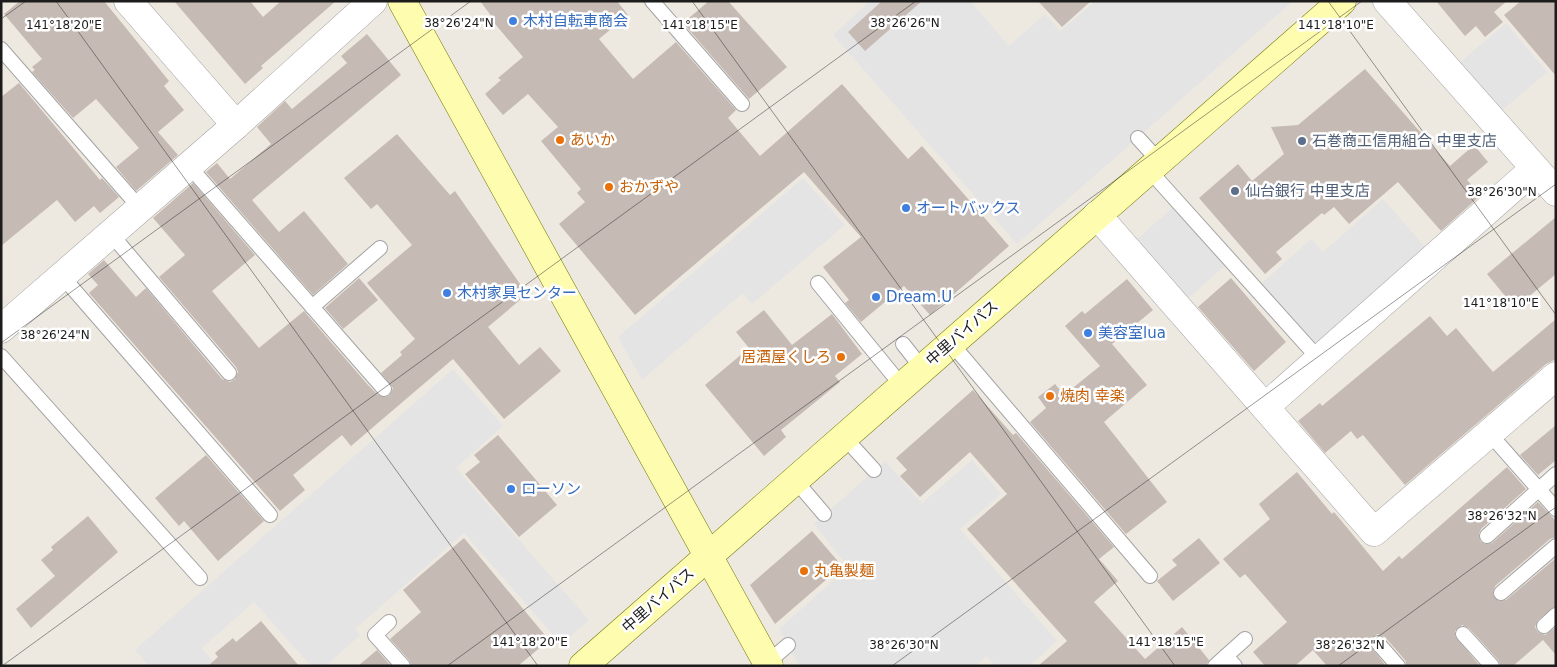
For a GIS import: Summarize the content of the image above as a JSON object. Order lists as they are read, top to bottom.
{
  "streets": {
    "street": ["中里バイパス"]
  },
  "places": [
    "木村自転車商会",
    "あいか",
    "石巻商工信用組合 中里支店",
    "おかずや",
    "仙台銀行 中里支店",
    "オートバックス",
    "木村家具センター",
    "Dream.U",
    "美容室lua",
    "居酒屋くしろ",
    "焼肉 幸楽",
    "ローソン",
    "丸亀製麺"
  ],
  "coordinates": [
    "38°26'24\"N",
    "38°26'26\"N",
    "141°18'20\"E",
    "141°18'15\"E",
    "141°18'10\"E",
    "38°26'30\"N",
    "38°26'32\"N"
  ]
}
